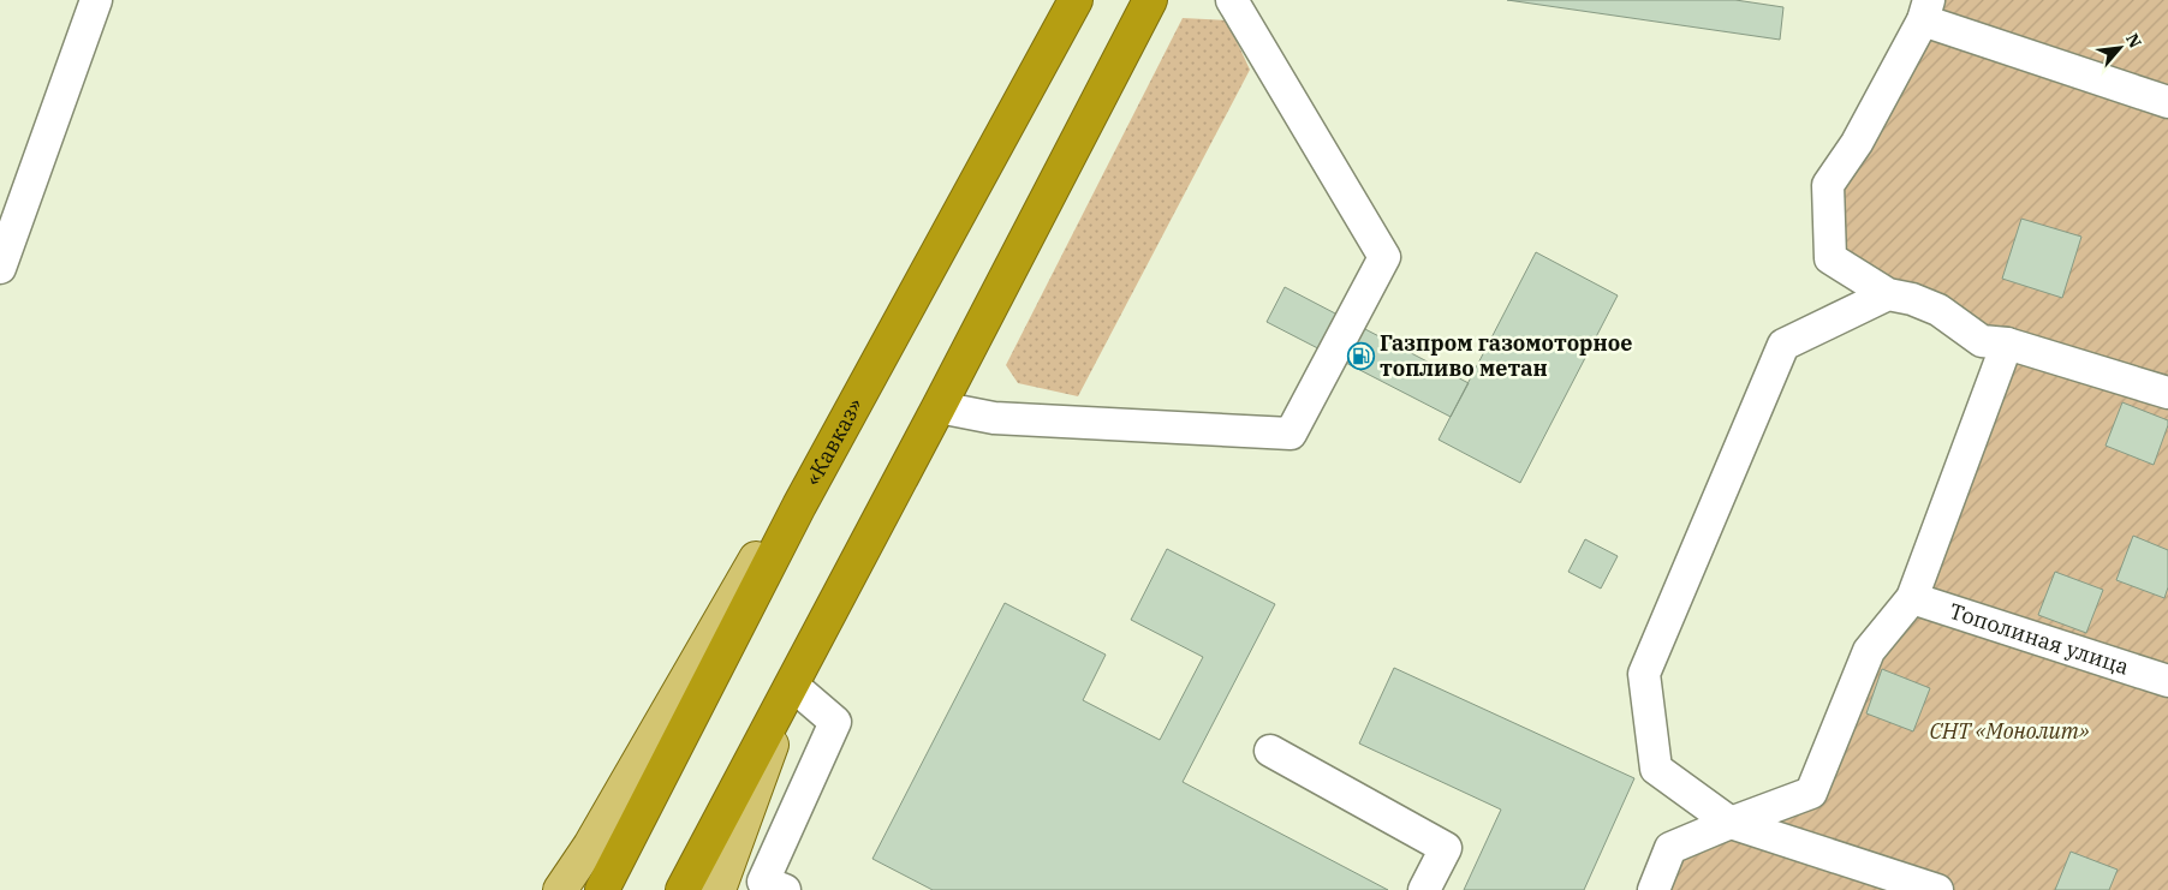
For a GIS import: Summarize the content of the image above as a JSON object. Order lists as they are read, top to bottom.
{
  "streets": {
    "highway": ["«Кавказ»"],
    "street": ["Тополиная улица"]
  },
  "parks": ["СНТ «Монолит»"],
  "places": {
    "fuel station": ["Газпром газомоторное топливо метан"]
  },
  "north": "top right"
}
